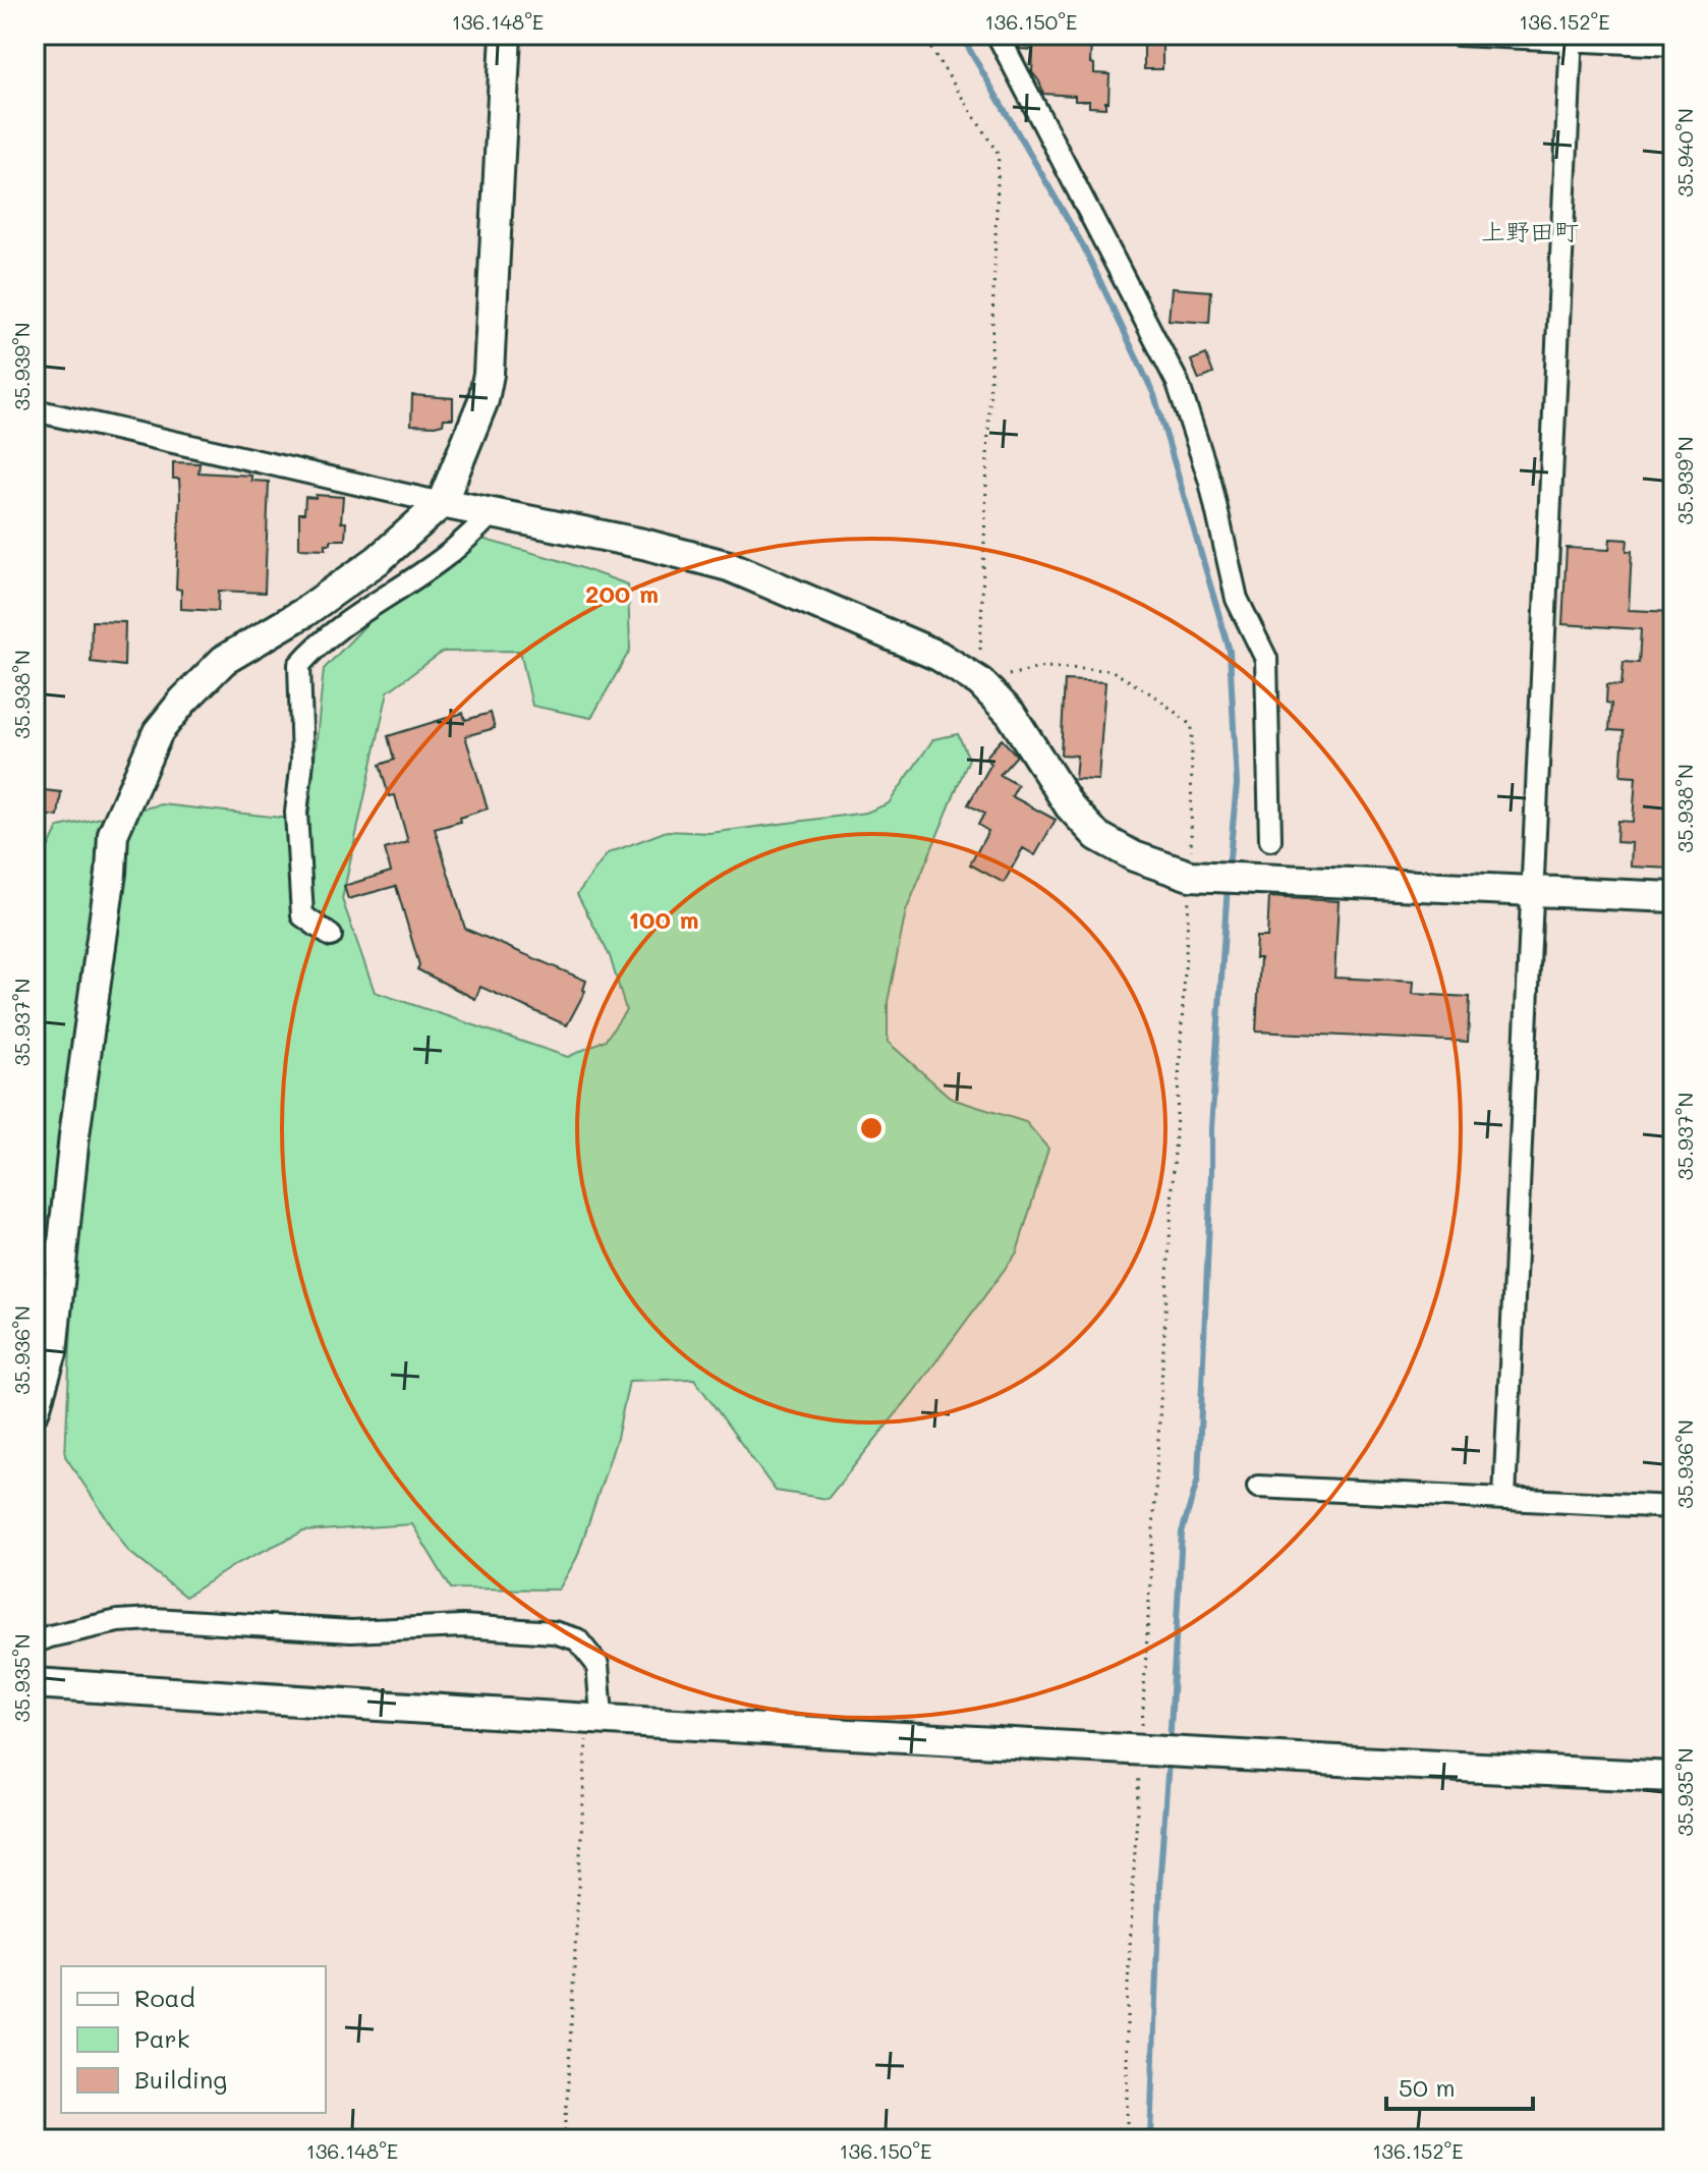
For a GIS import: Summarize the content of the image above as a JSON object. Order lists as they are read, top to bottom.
{
  "districts": ["上野田町"],
  "legend": ["Road", "Park", "Building"],
  "scale_bar": "50 m",
  "coordinates": [
    "136.148°E",
    "136.150°E",
    "136.152°E",
    "35.940°N",
    "35.939°N",
    "35.938°N",
    "35.937°N",
    "35.936°N",
    "35.935°N"
  ],
  "rings": ["200 m", "100 m"]
}
